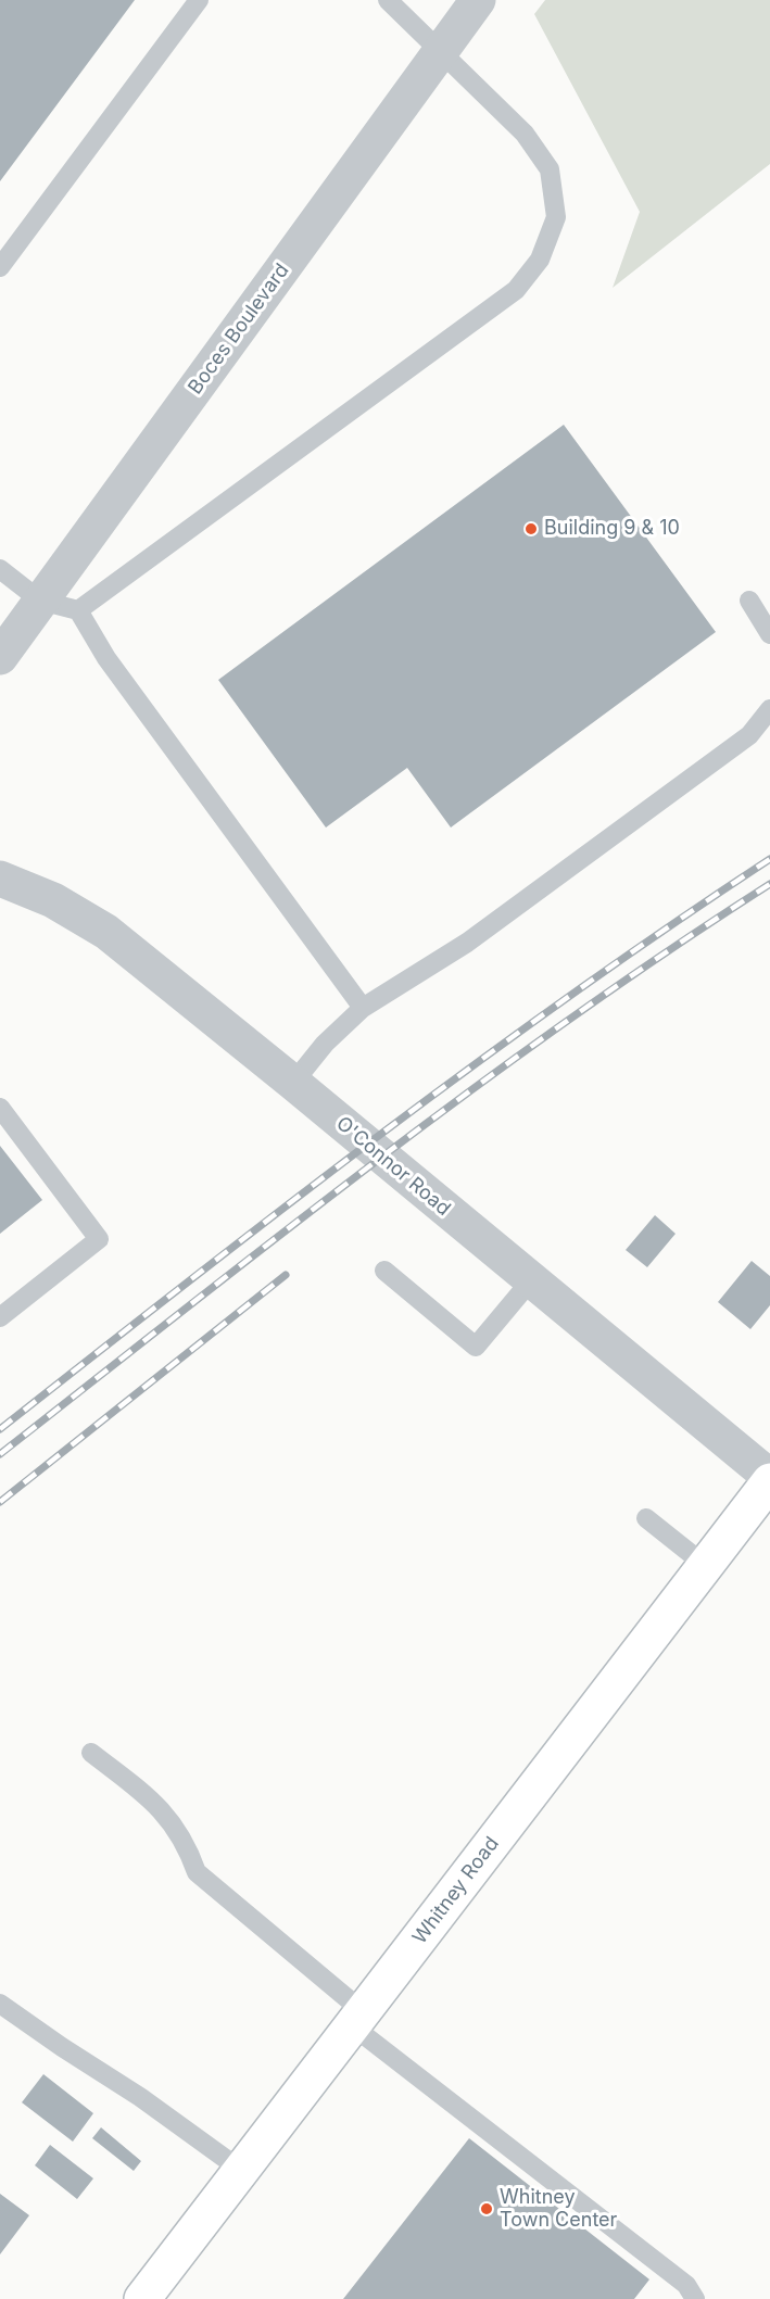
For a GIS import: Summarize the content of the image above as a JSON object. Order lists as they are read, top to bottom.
{
  "streets": {
    "main road": ["Whitney Road"],
    "street": ["Boces Boulevard", "O'Connor Road"]
  },
  "crossings": [
    ["O'Connor Road", "Whitney Road"]
  ],
  "places": ["Building 9 & 10", "Whitney Town Center"]
}
